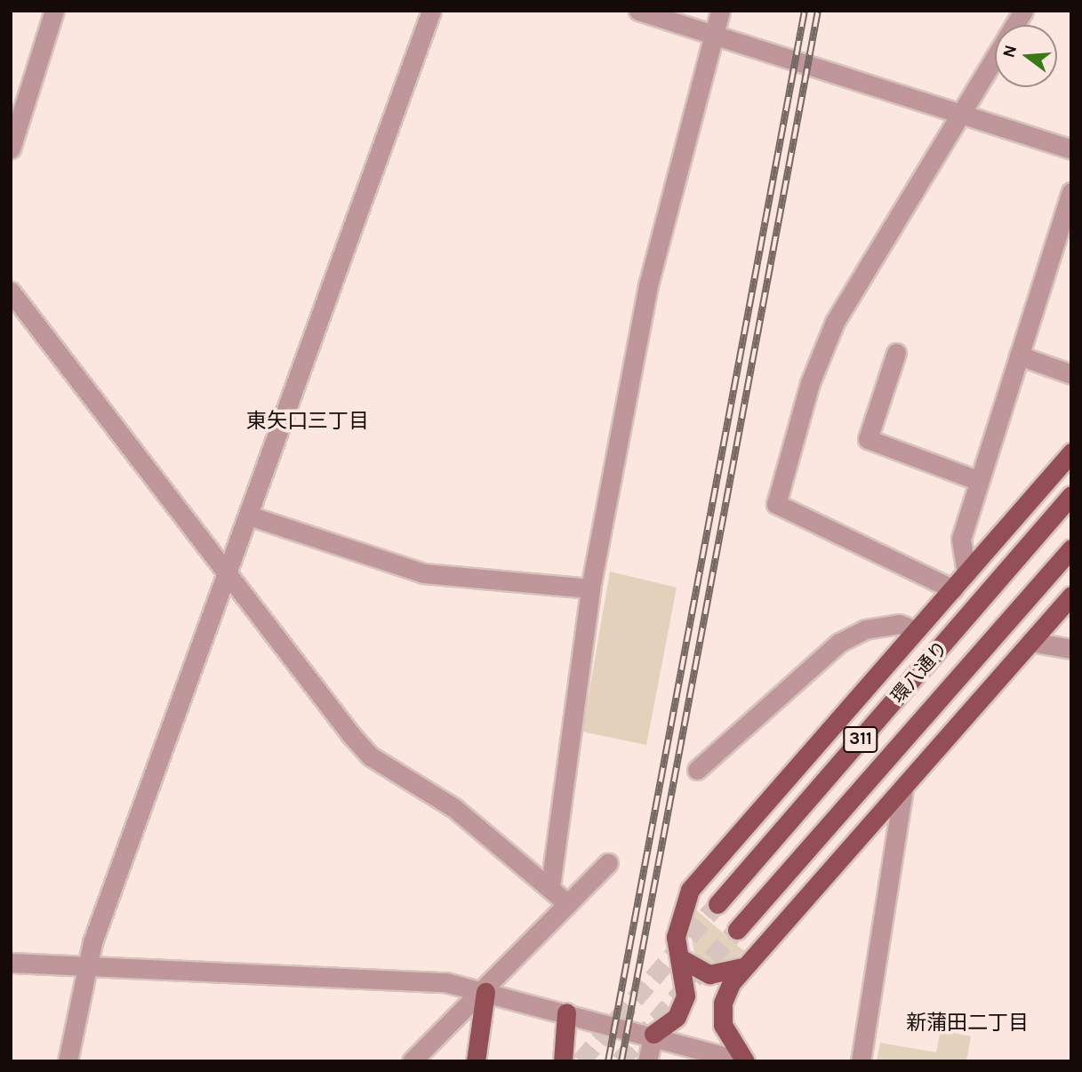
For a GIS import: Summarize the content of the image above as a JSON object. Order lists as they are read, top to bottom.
{
  "streets": {
    "main road": ["環八通り", "311"]
  },
  "districts": ["東矢口三丁目", "新蒲田二丁目"],
  "north": "left"
}
